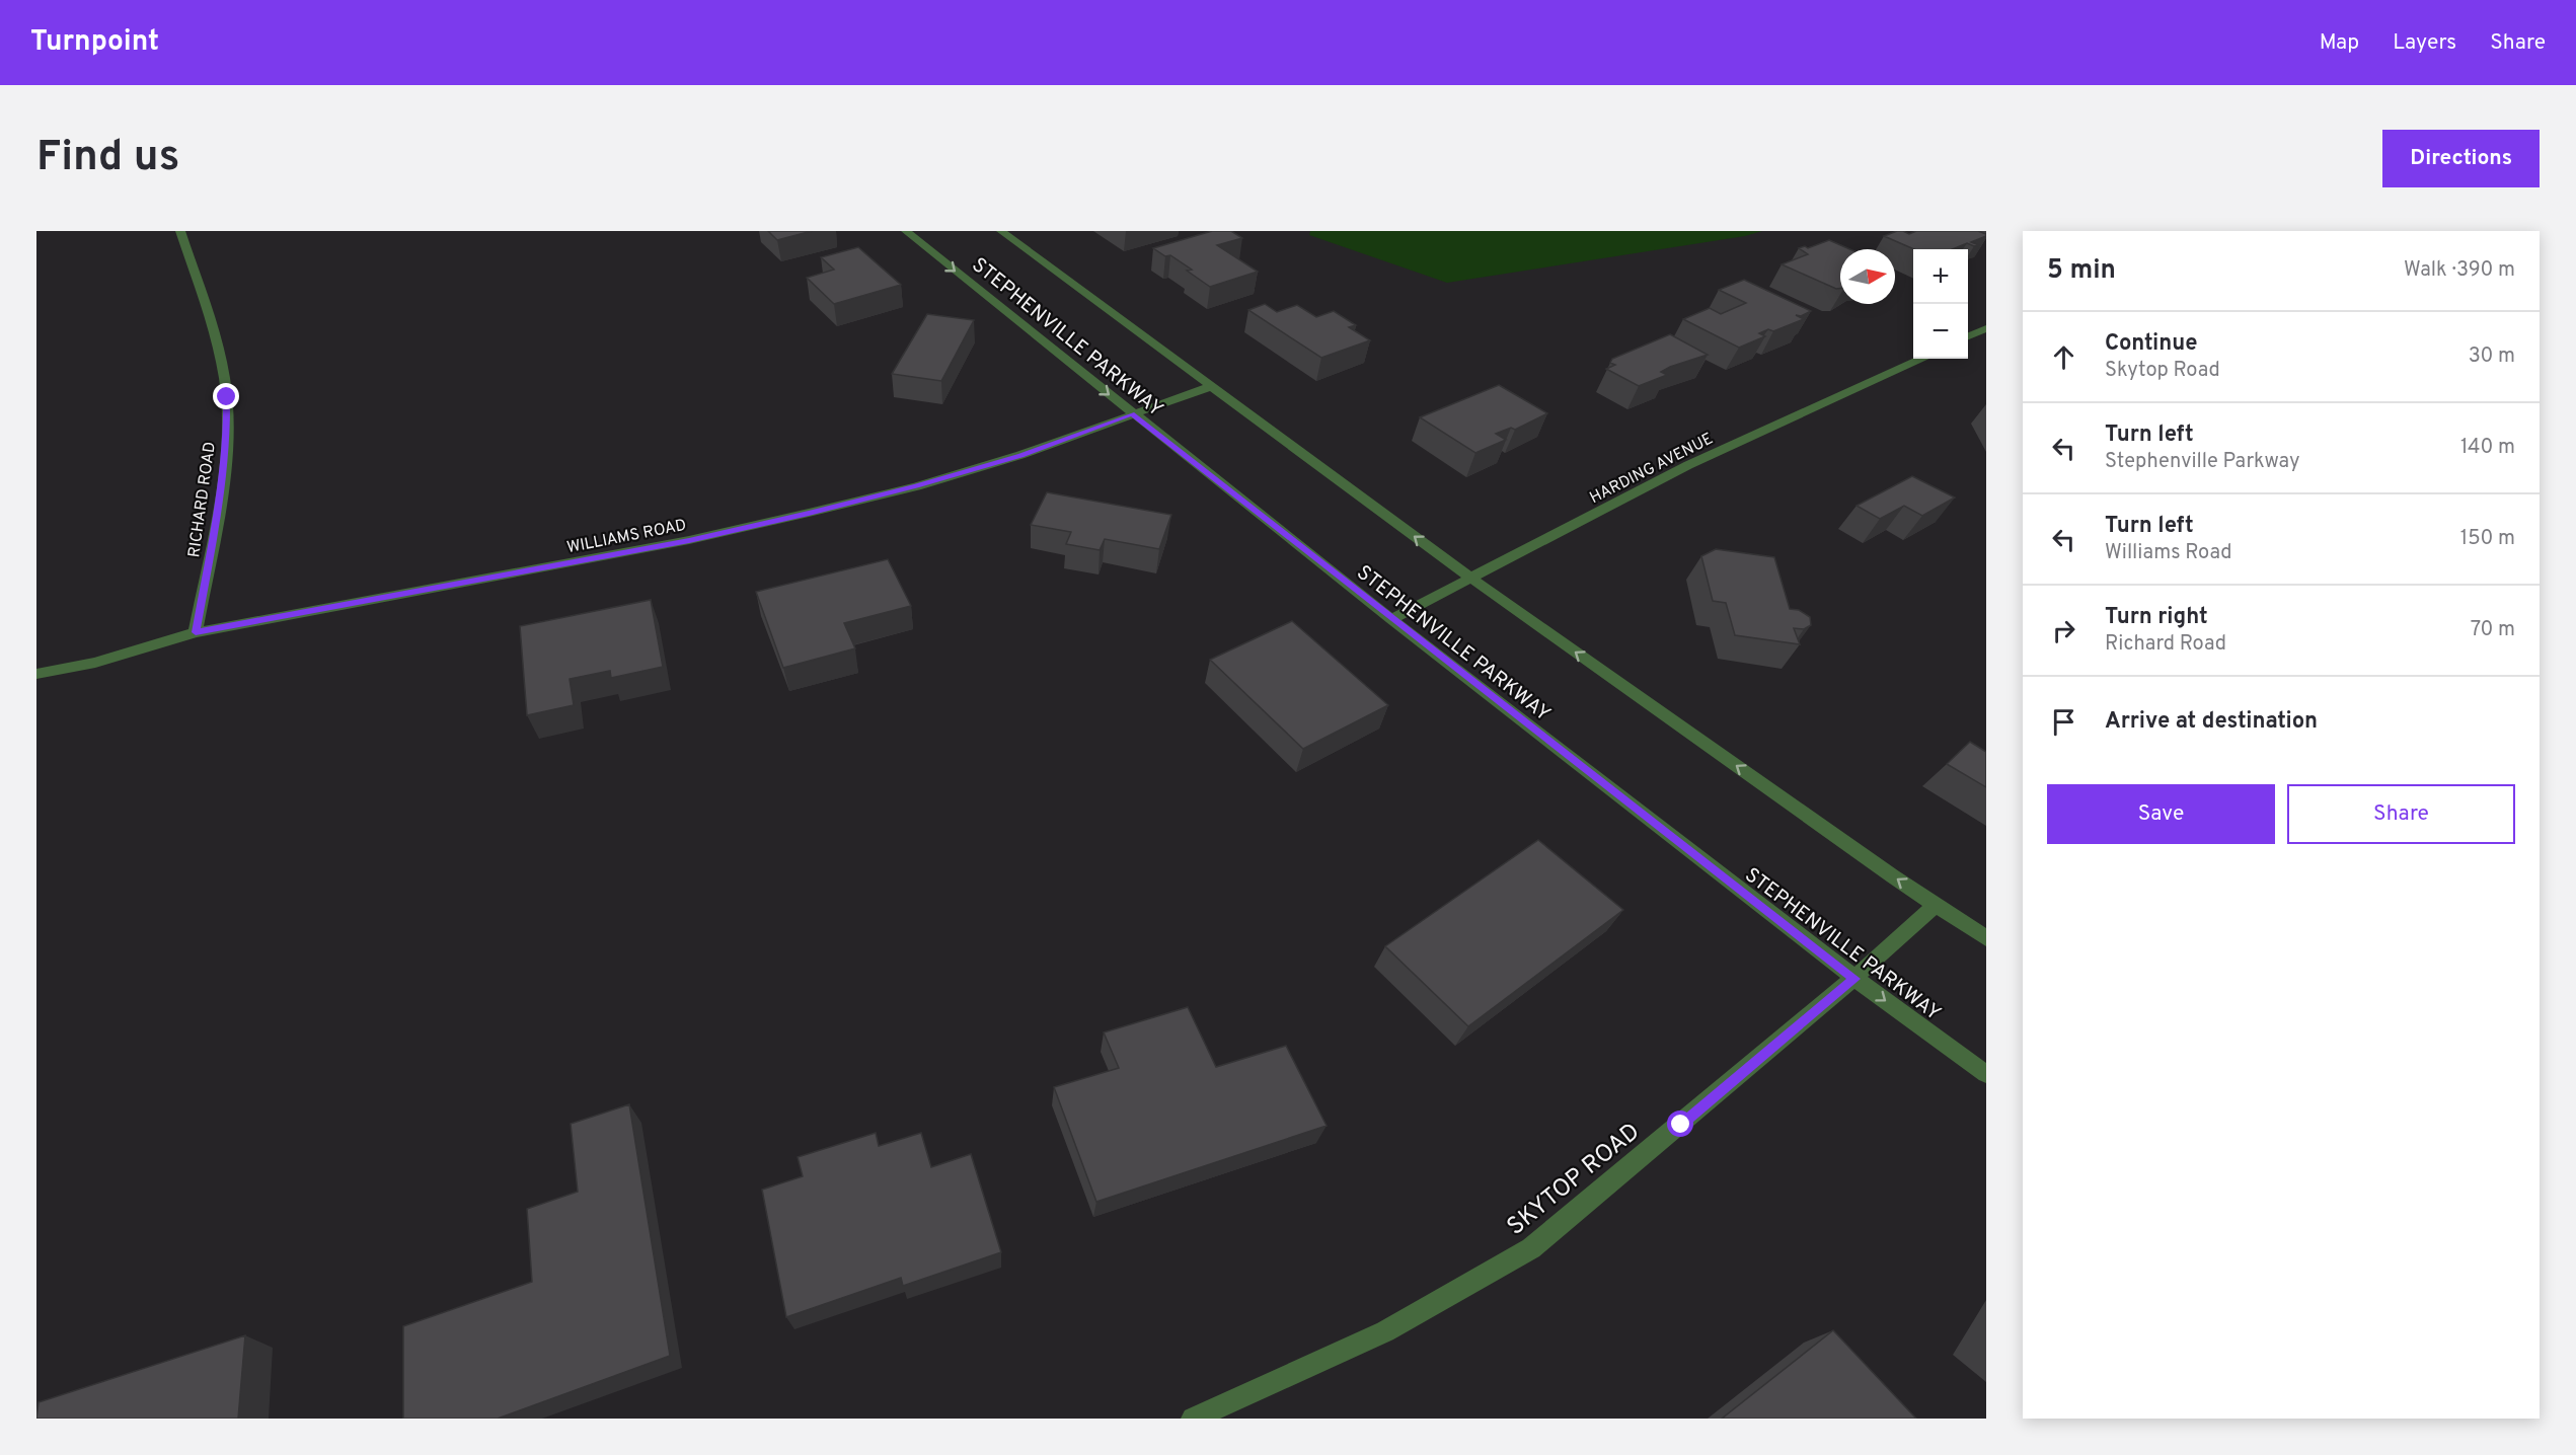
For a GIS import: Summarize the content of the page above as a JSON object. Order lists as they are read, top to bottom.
{
  "streets": {
    "street": [
      "STEPHENVILLE PARKWAY",
      "HARDING AVENUE",
      "RICHARD ROAD",
      "WILLIAMS ROAD",
      "SKYTOP ROAD"
    ]
  },
  "crossings": [
    ["STEPHENVILLE PARKWAY", "HARDING AVENUE"],
    ["STEPHENVILLE PARKWAY", "WILLIAMS ROAD"],
    ["STEPHENVILLE PARKWAY", "SKYTOP ROAD"],
    ["RICHARD ROAD", "WILLIAMS ROAD"]
  ],
  "north": "right",
  "page": {
    "header": "Turnpoint",
    "nav": ["Map", "Layers", "Share"],
    "buttons": [
      "Directions",
      ["Save", "Share"]
    ],
    "title": "Find us",
    "heading": ["5 min", "Walk · 390 m"],
    "map_buttons": ["+", "−"],
    "list": [
      ["Continue", "Skytop Road", "30 m"],
      ["Turn left", "Stephenville Parkway", "140 m"],
      ["Turn left", "Williams Road", "150 m"],
      ["Turn right", "Richard Road", "70 m"],
      "Arrive at destination"
    ]
  }
}
